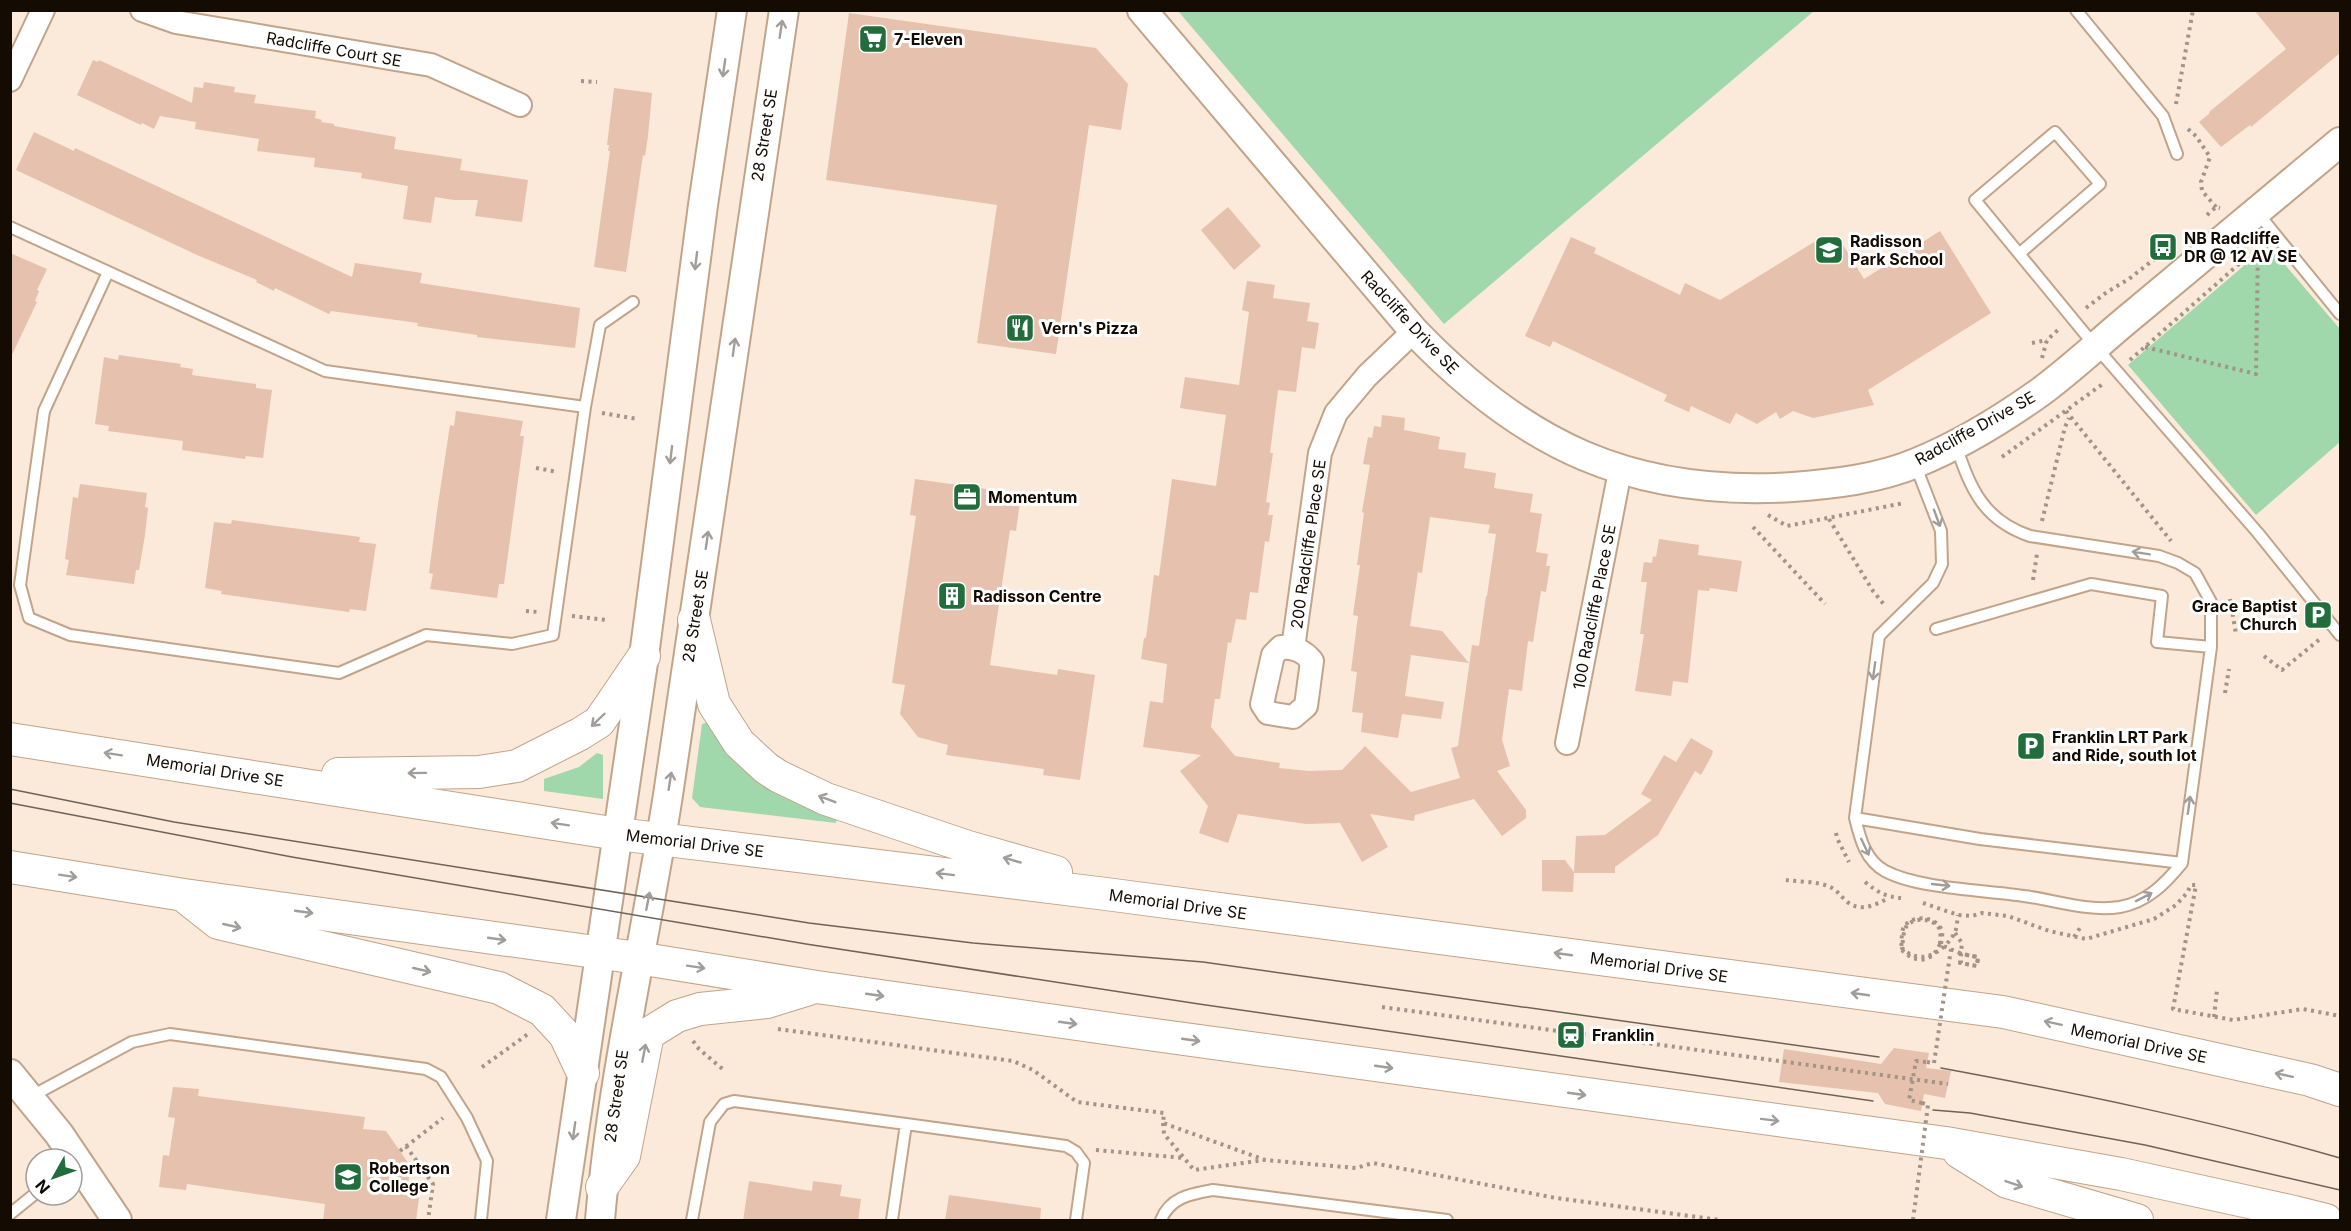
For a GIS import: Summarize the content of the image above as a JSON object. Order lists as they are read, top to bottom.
{
  "streets": {
    "main road": ["Memorial Drive SE"],
    "street": [
      "Radcliffe Court SE",
      "28 Street SE",
      "Radcliffe Drive SE",
      "200 Radcliffe Place SE",
      "100 Radcliffe Place SE"
    ]
  },
  "crossings": [
    ["28 Street SE", "Memorial Drive SE"],
    ["Radcliffe Drive SE", "200 Radcliffe Place SE"],
    ["Radcliffe Drive SE", "100 Radcliffe Place SE"]
  ],
  "places": {
    "supermarket": ["7-Eleven"],
    "bus stop": ["NB Radcliffe DR @ 12 AV SE"],
    "school or university": ["Radisson Park School", "Robertson College"],
    "restaurant": ["Vern's Pizza"],
    "office": ["Momentum"],
    "building": ["Radisson Centre"],
    "parking": ["Grace Baptist Church", "Franklin LRT Park and Ride, south lot"],
    "station": ["Franklin"]
  },
  "north": "bottom left"
}
